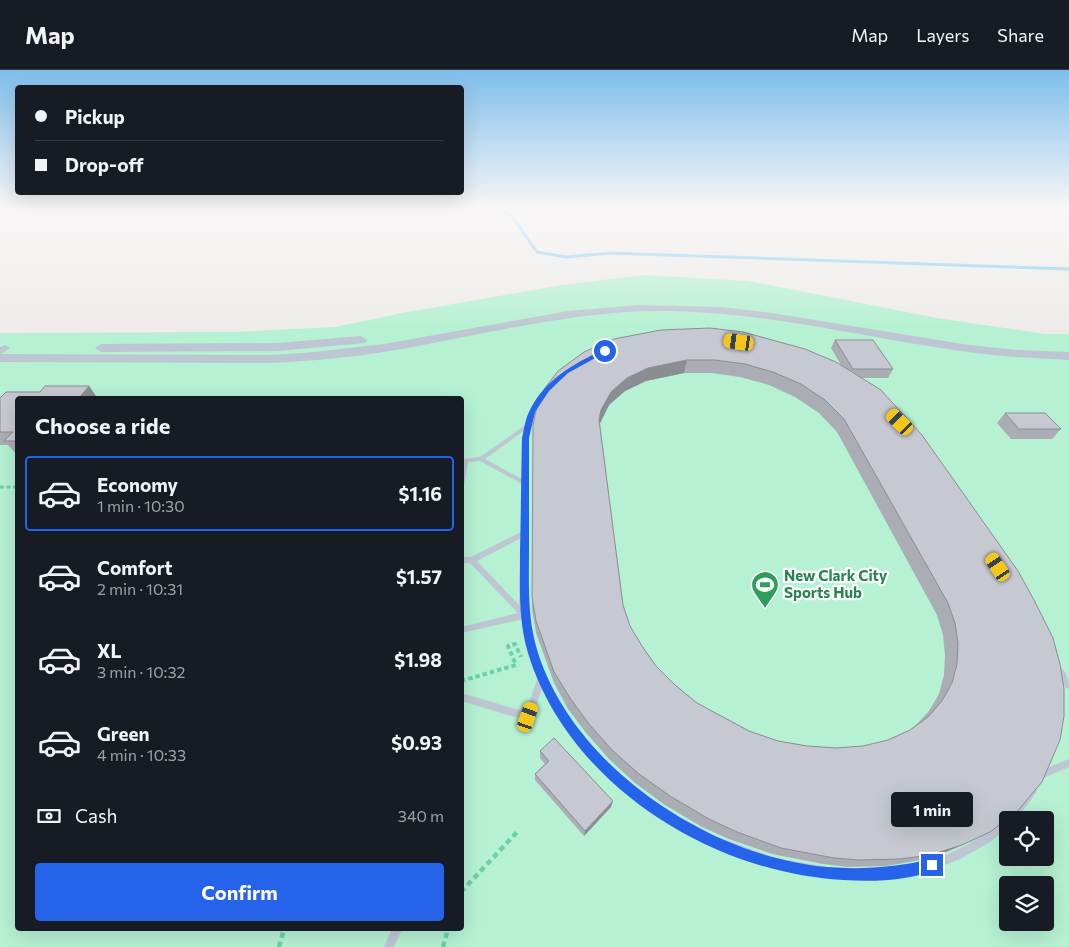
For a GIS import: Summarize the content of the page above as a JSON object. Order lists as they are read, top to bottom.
{
  "places": {
    "sports": ["New Clark City Sports Hub"]
  },
  "page": {
    "header": "Map",
    "nav": ["Map", "Layers", "Share"],
    "banner": ["Pickup", "Drop-off"],
    "heading": "Choose a ride",
    "list": [
      {
        "name": "Economy",
        "note": "1 min · 10:30",
        "value": "$1.16"
      },
      {
        "name": "Comfort",
        "note": "2 min · 10:31",
        "value": "$1.57"
      },
      {
        "name": "XL",
        "note": "3 min · 10:32",
        "value": "$1.98"
      },
      {
        "name": "Green",
        "note": "4 min · 10:33",
        "value": "$0.93"
      }
    ],
    "pay": ["Cash", "340 m"],
    "bubble": "1 min",
    "buttons": "Confirm"
  }
}
